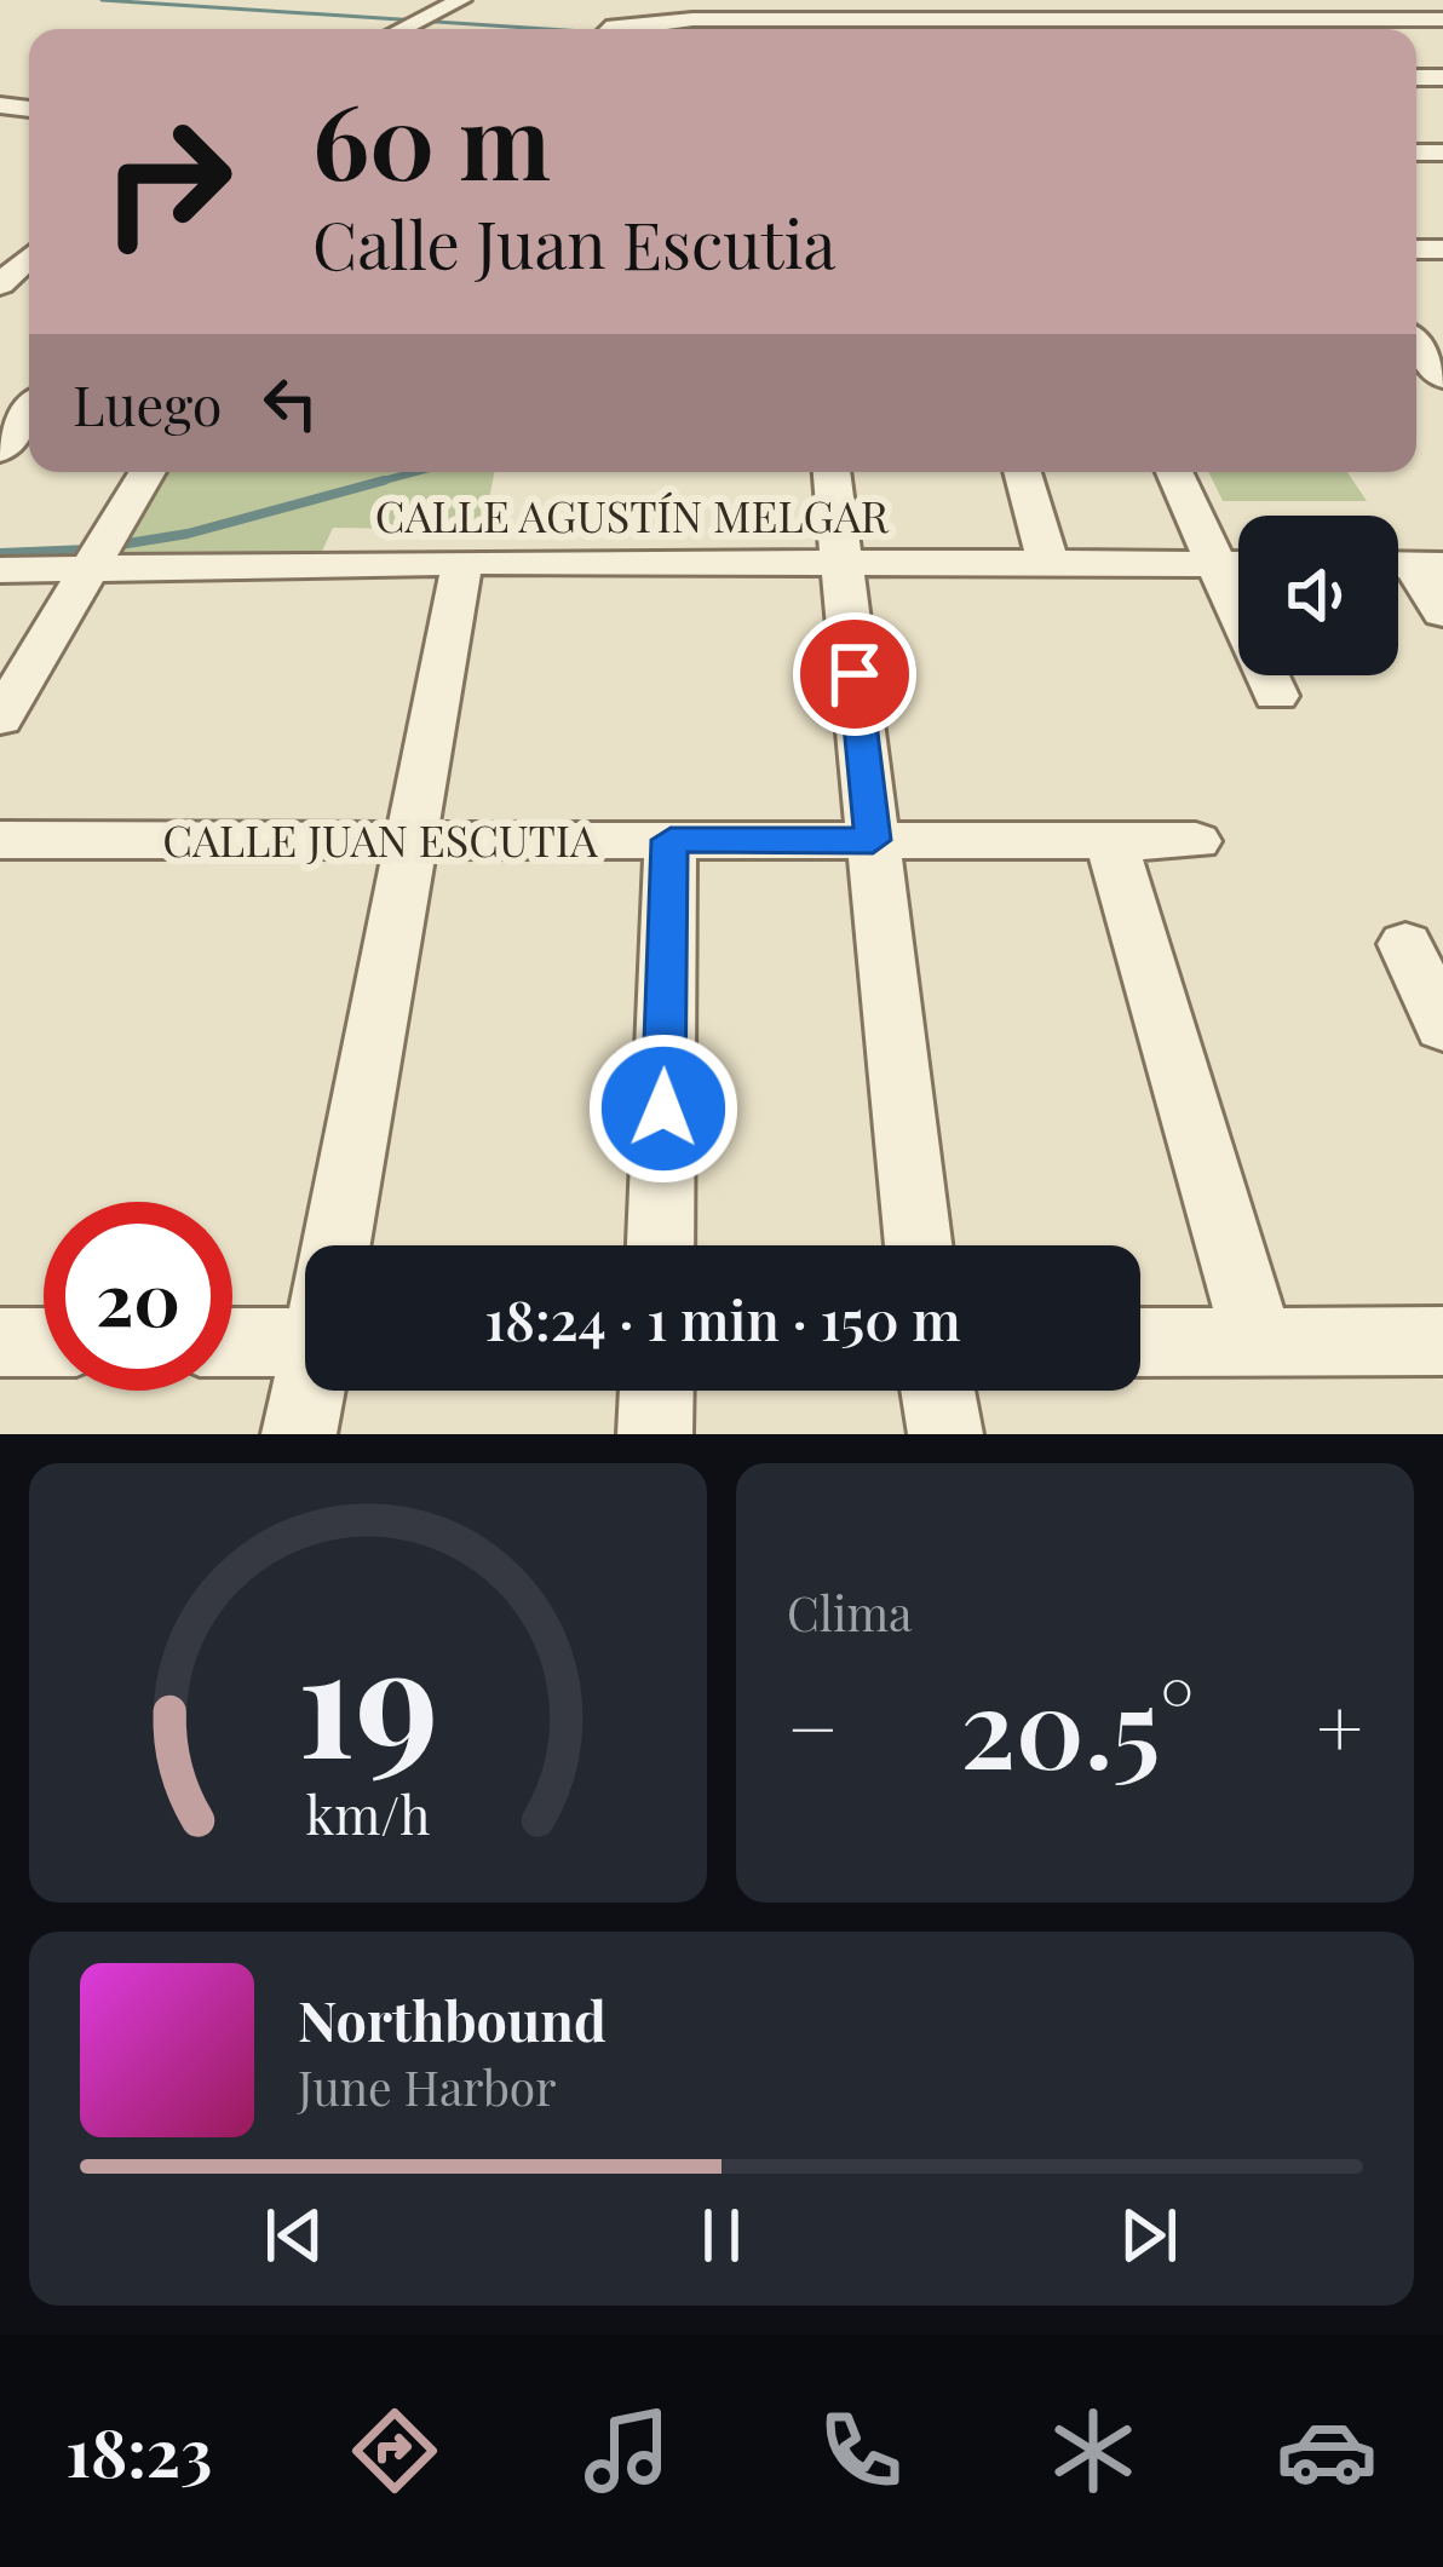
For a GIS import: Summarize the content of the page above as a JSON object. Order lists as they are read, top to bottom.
{
  "streets": {
    "street": ["CALLE AGUSTÍN MELGAR", "CALLE JUAN ESCUTIA"]
  },
  "page": {
    "turn": ["60 m", "Calle Juan Escutia"],
    "then": "Luego",
    "limit": "20",
    "trip": "18:24 · 1 min · 150 m",
    "tile": "Clima",
    "heat": ["−", "20.5°", "+"],
    "song": ["Northbound", "June Harbor"],
    "tabs": "18:23",
    "gauge": ["19", "km/h"]
  }
}
